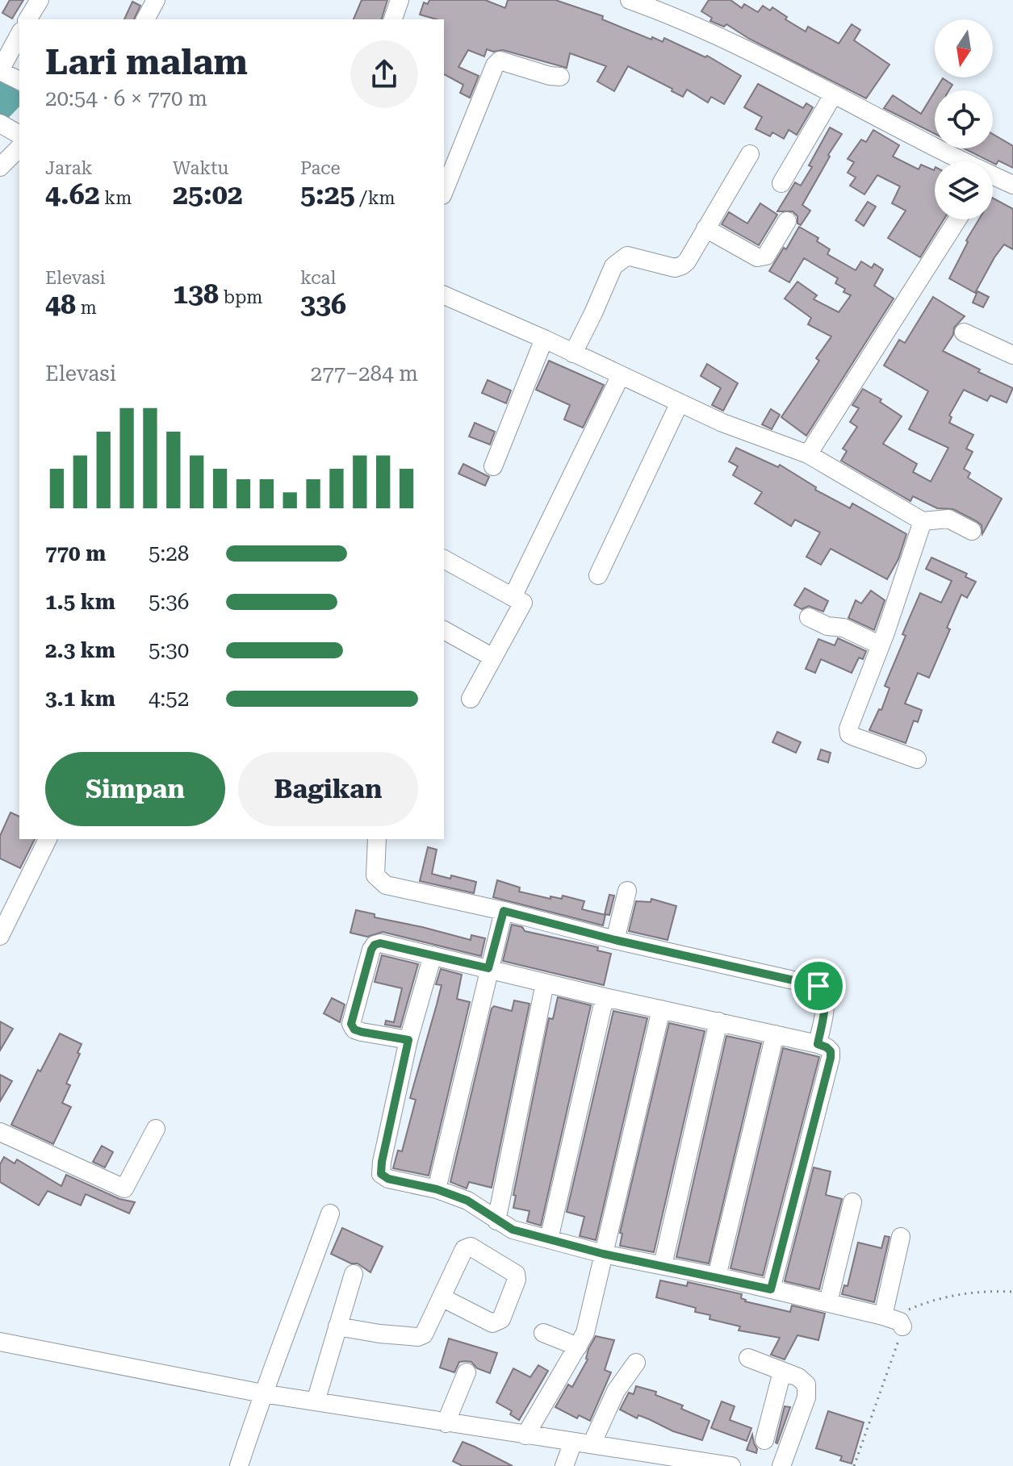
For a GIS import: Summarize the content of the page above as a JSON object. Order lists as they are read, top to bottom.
{
  "north": "bottom",
  "page": {
    "heading": ["Lari malam", "20:54 · 6 × 770 m"],
    "stats": [
      ["Jarak", "4.62 km"],
      ["Waktu", "25:02"],
      ["Pace", "5:25 /km"],
      ["Elevasi", "48 m"],
      ["138 bpm"],
      ["kcal", "336"]
    ],
    "chart": ["Elevasi", "277–284 m"],
    "list": [
      {
        "name": "770 m",
        "note": "5:28"
      },
      {
        "name": "1.5 km",
        "note": "5:36"
      },
      {
        "name": "2.3 km",
        "note": "5:30"
      },
      {
        "name": "3.1 km",
        "note": "4:52"
      }
    ],
    "buttons": ["Simpan", "Bagikan"]
  }
}
